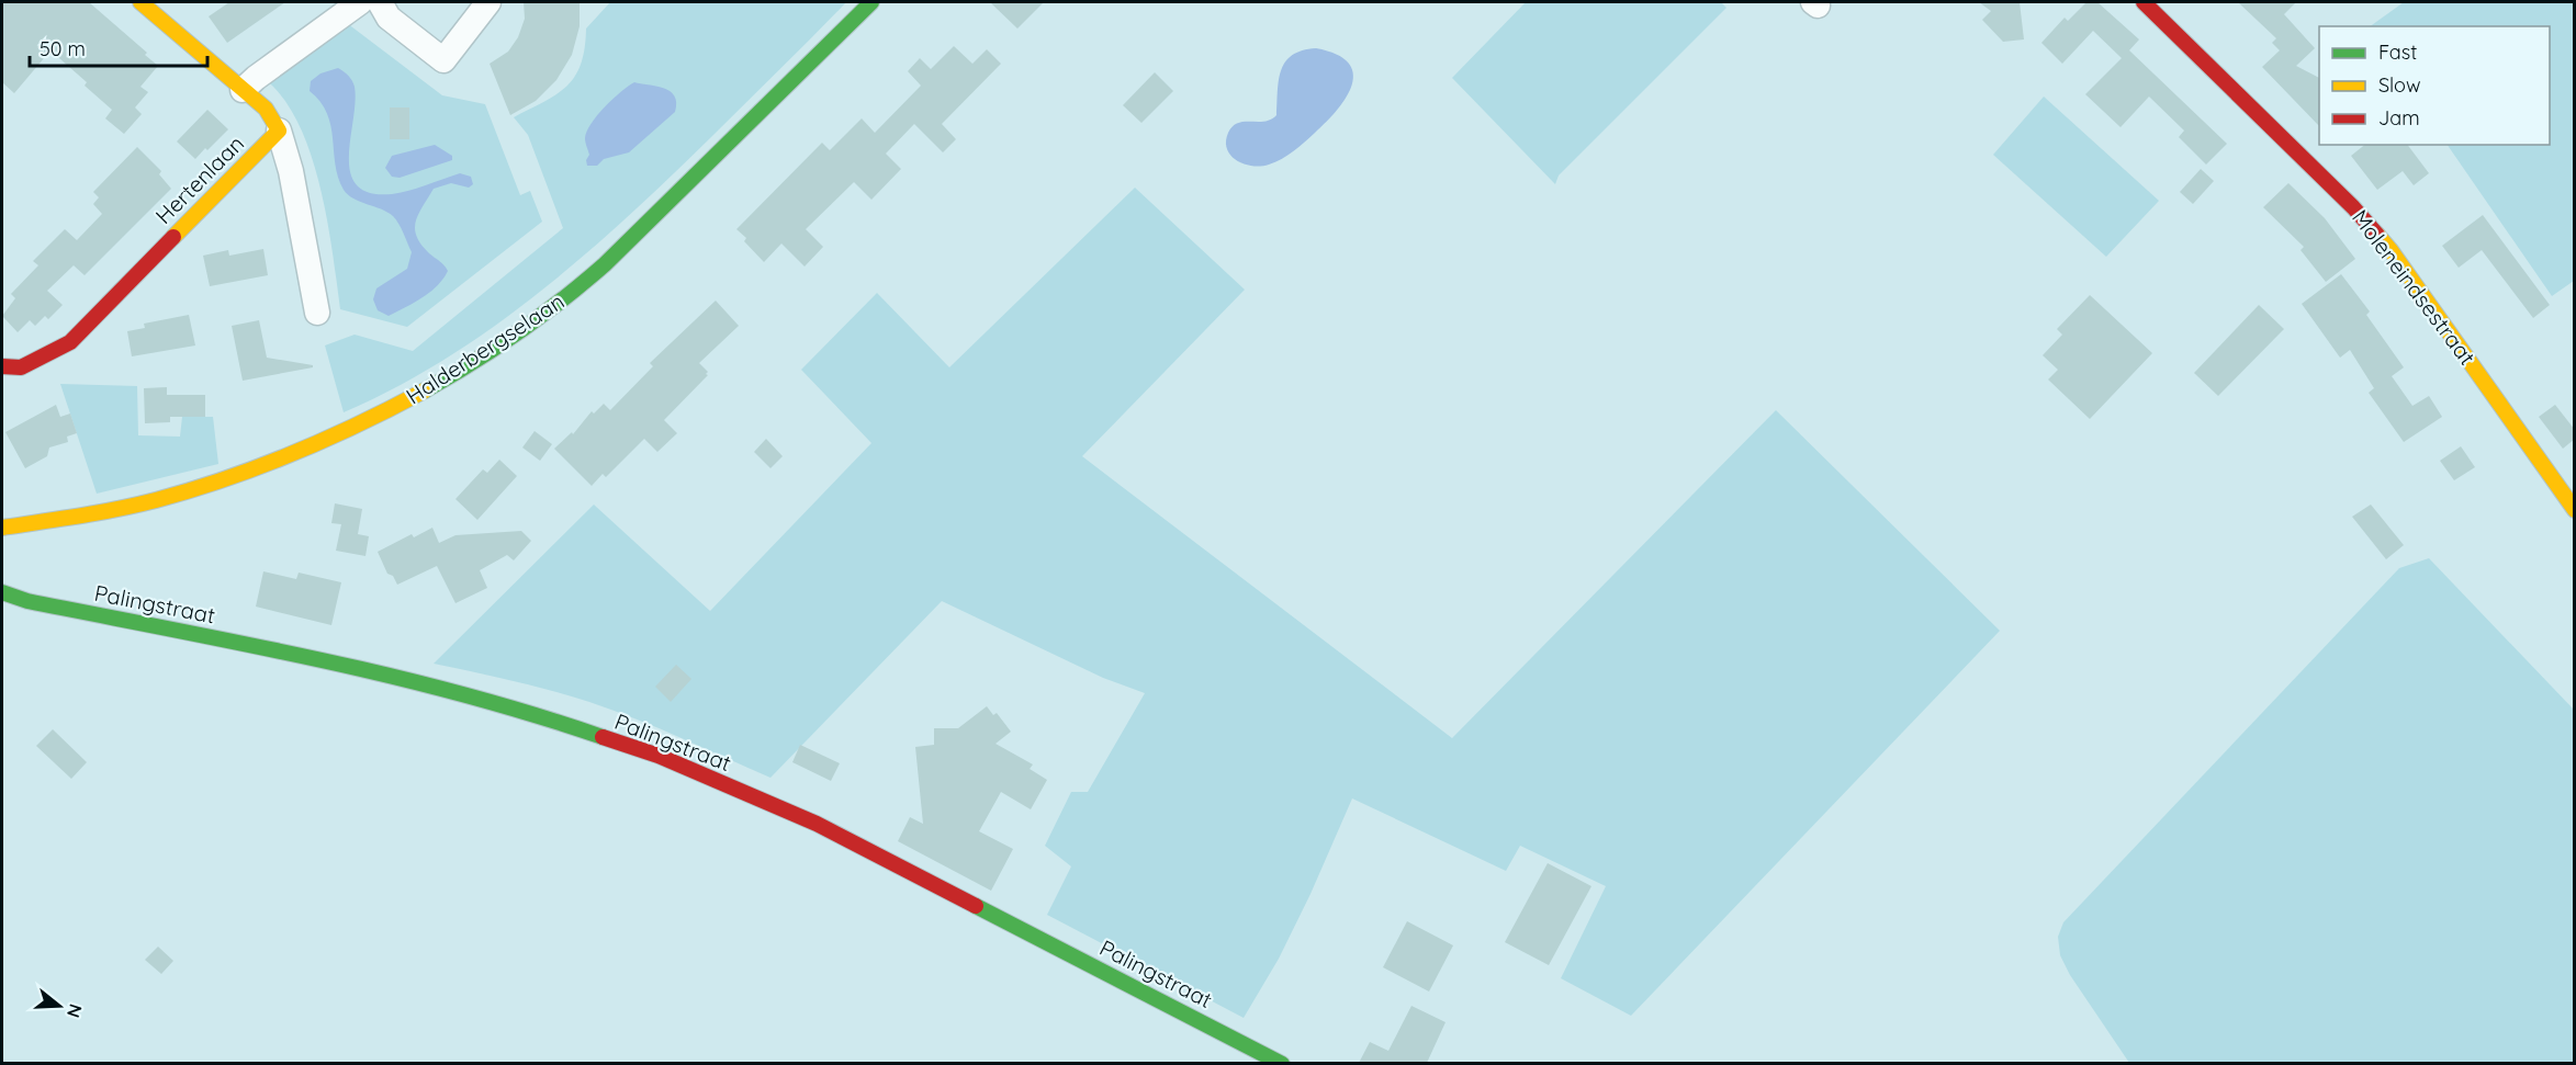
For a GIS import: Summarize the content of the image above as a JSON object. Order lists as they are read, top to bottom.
{
  "streets": {
    "street": [
      "Hertenlaan",
      "Moleneindsestraat",
      "Halderbergselaan",
      "Palingstraat"
    ]
  },
  "legend": ["Fast", "Slow", "Jam"],
  "scale_bar": "50 m",
  "north": "right"
}
